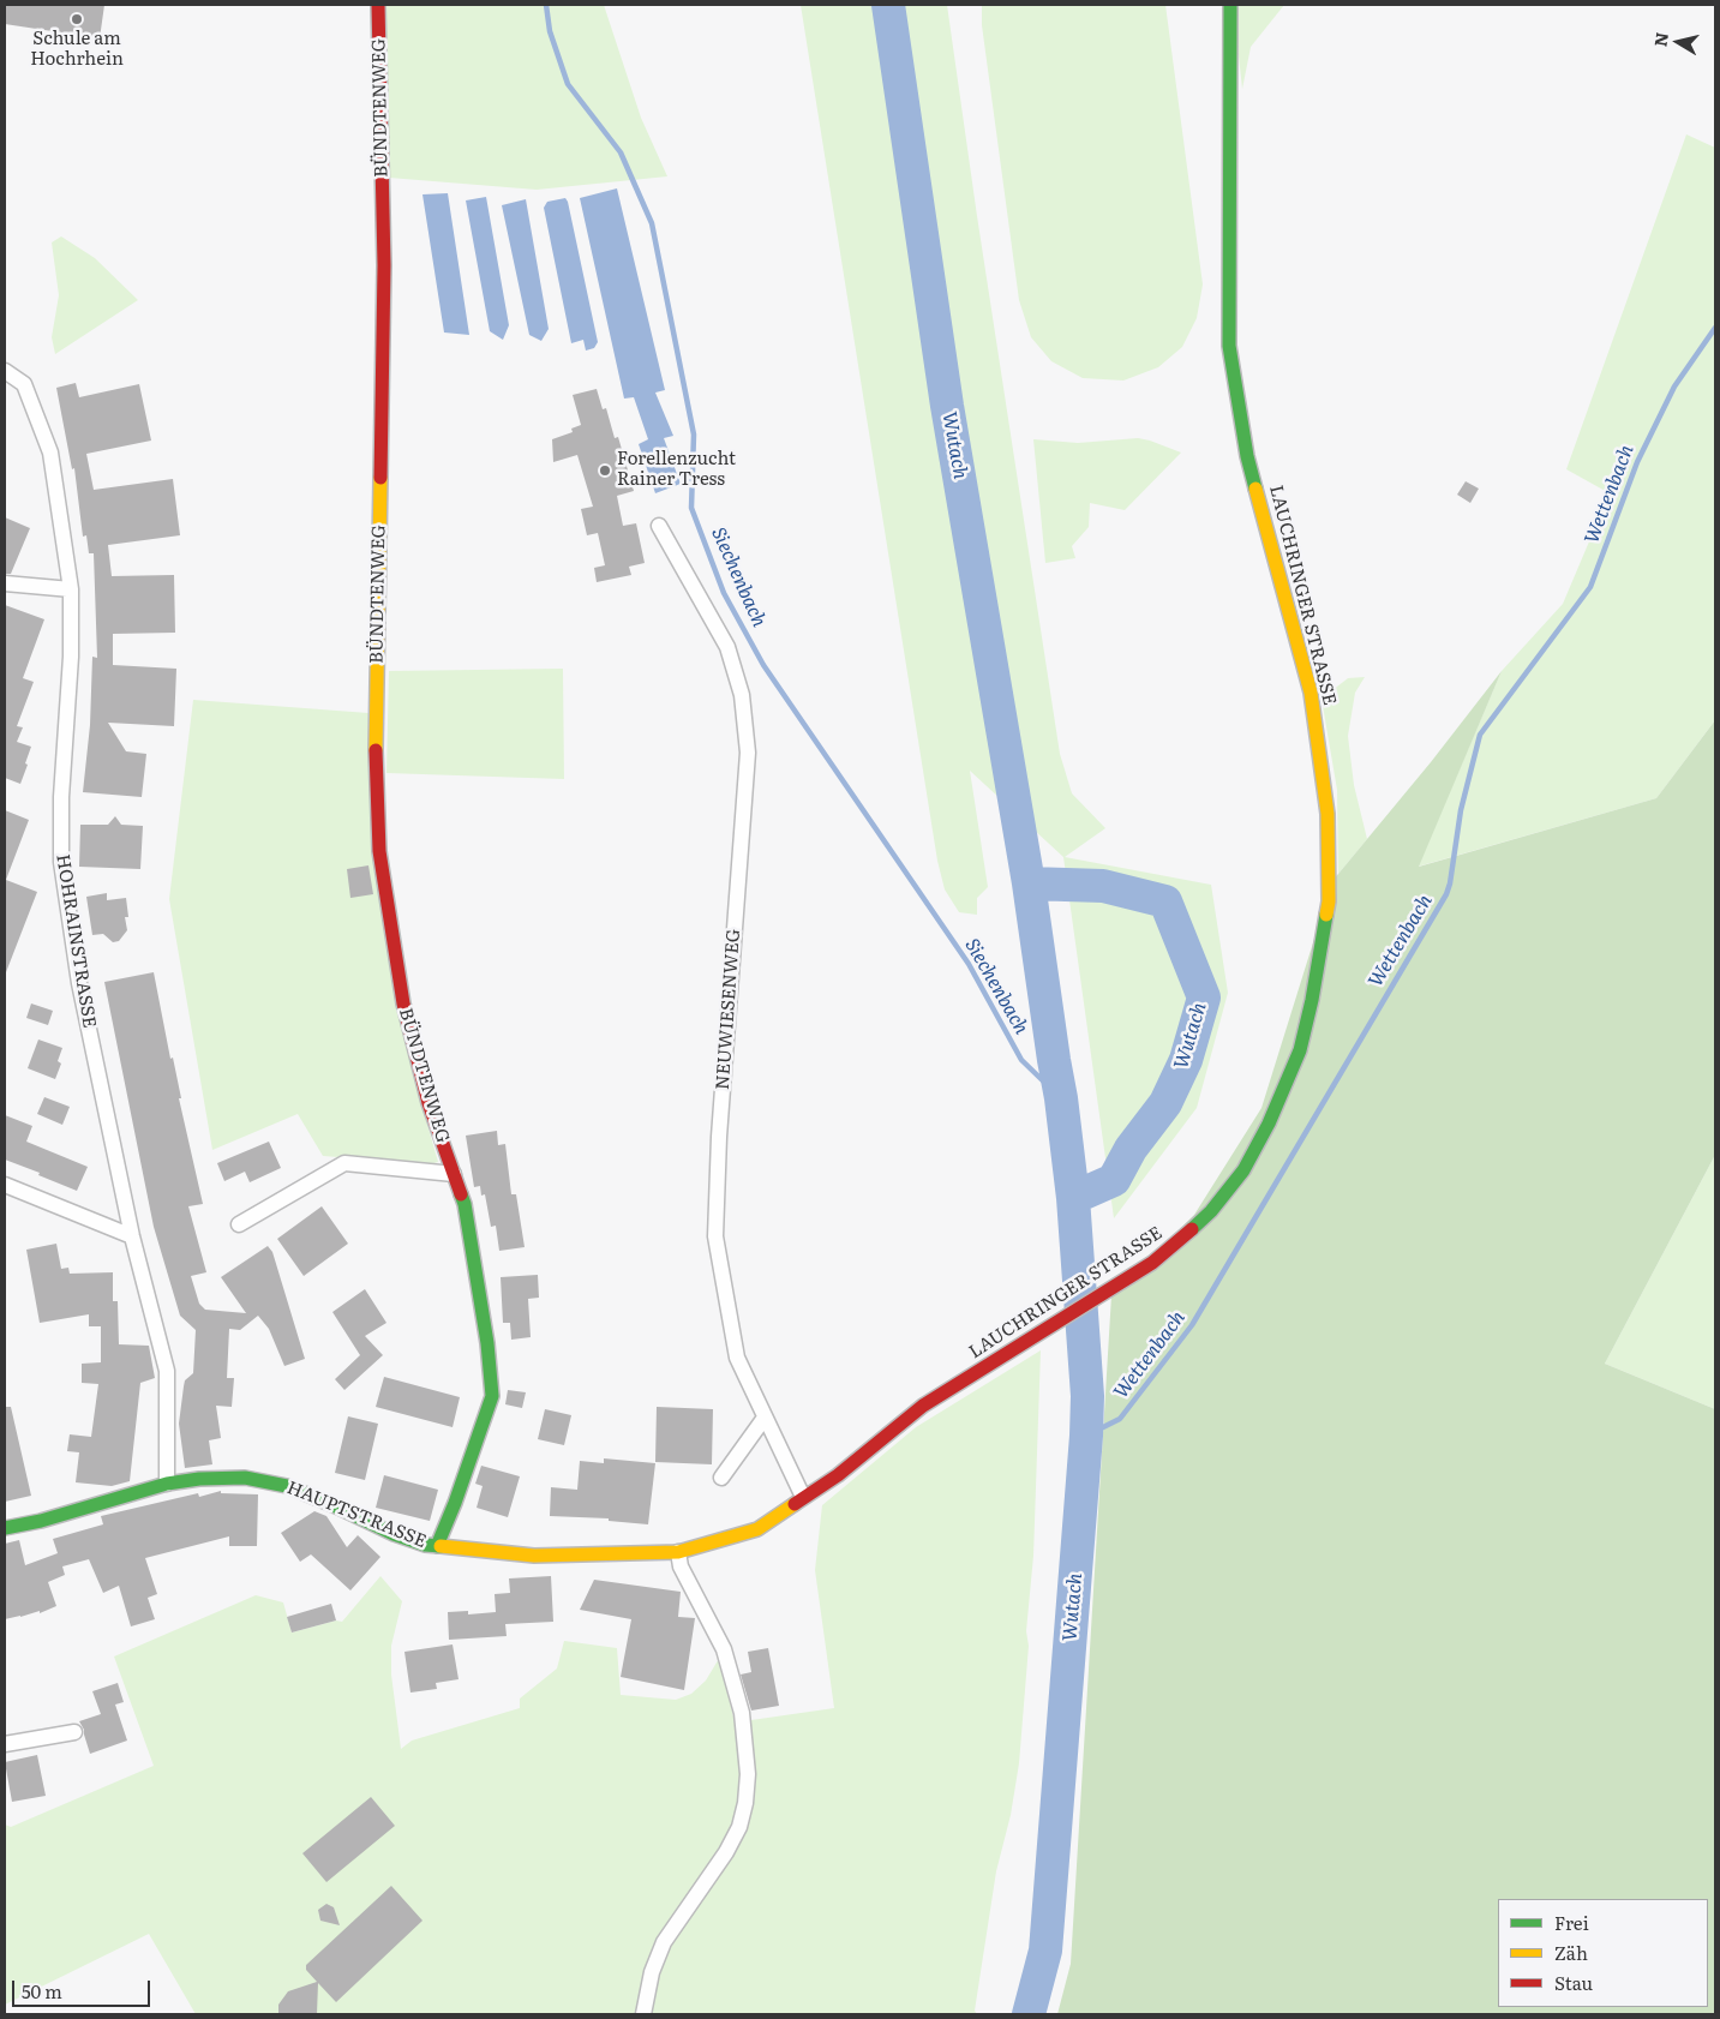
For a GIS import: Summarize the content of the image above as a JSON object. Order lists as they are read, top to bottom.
{
  "streets": {
    "street": [
      "BÜNDTENWEG",
      "LAUCHRINGER STRASSE",
      "HOHRAINSTRASSE",
      "NEUWIESENWEG",
      "HAUPTSTRASSE"
    ]
  },
  "crossings": [
    ["BÜNDTENWEG", "HAUPTSTRASSE"],
    ["LAUCHRINGER STRASSE", "NEUWIESENWEG"],
    ["LAUCHRINGER STRASSE", "HAUPTSTRASSE"],
    ["HOHRAINSTRASSE", "HAUPTSTRASSE"],
    ["NEUWIESENWEG", "HAUPTSTRASSE"]
  ],
  "water": ["Wutach", "Wettenbach", "Siechenbach"],
  "places": ["Schule am Hochrhein", "Forellenzucht Rainer Tress"],
  "legend": ["Frei", "Zäh", "Stau"],
  "scale_bar": "50 m",
  "north": "left"
}
